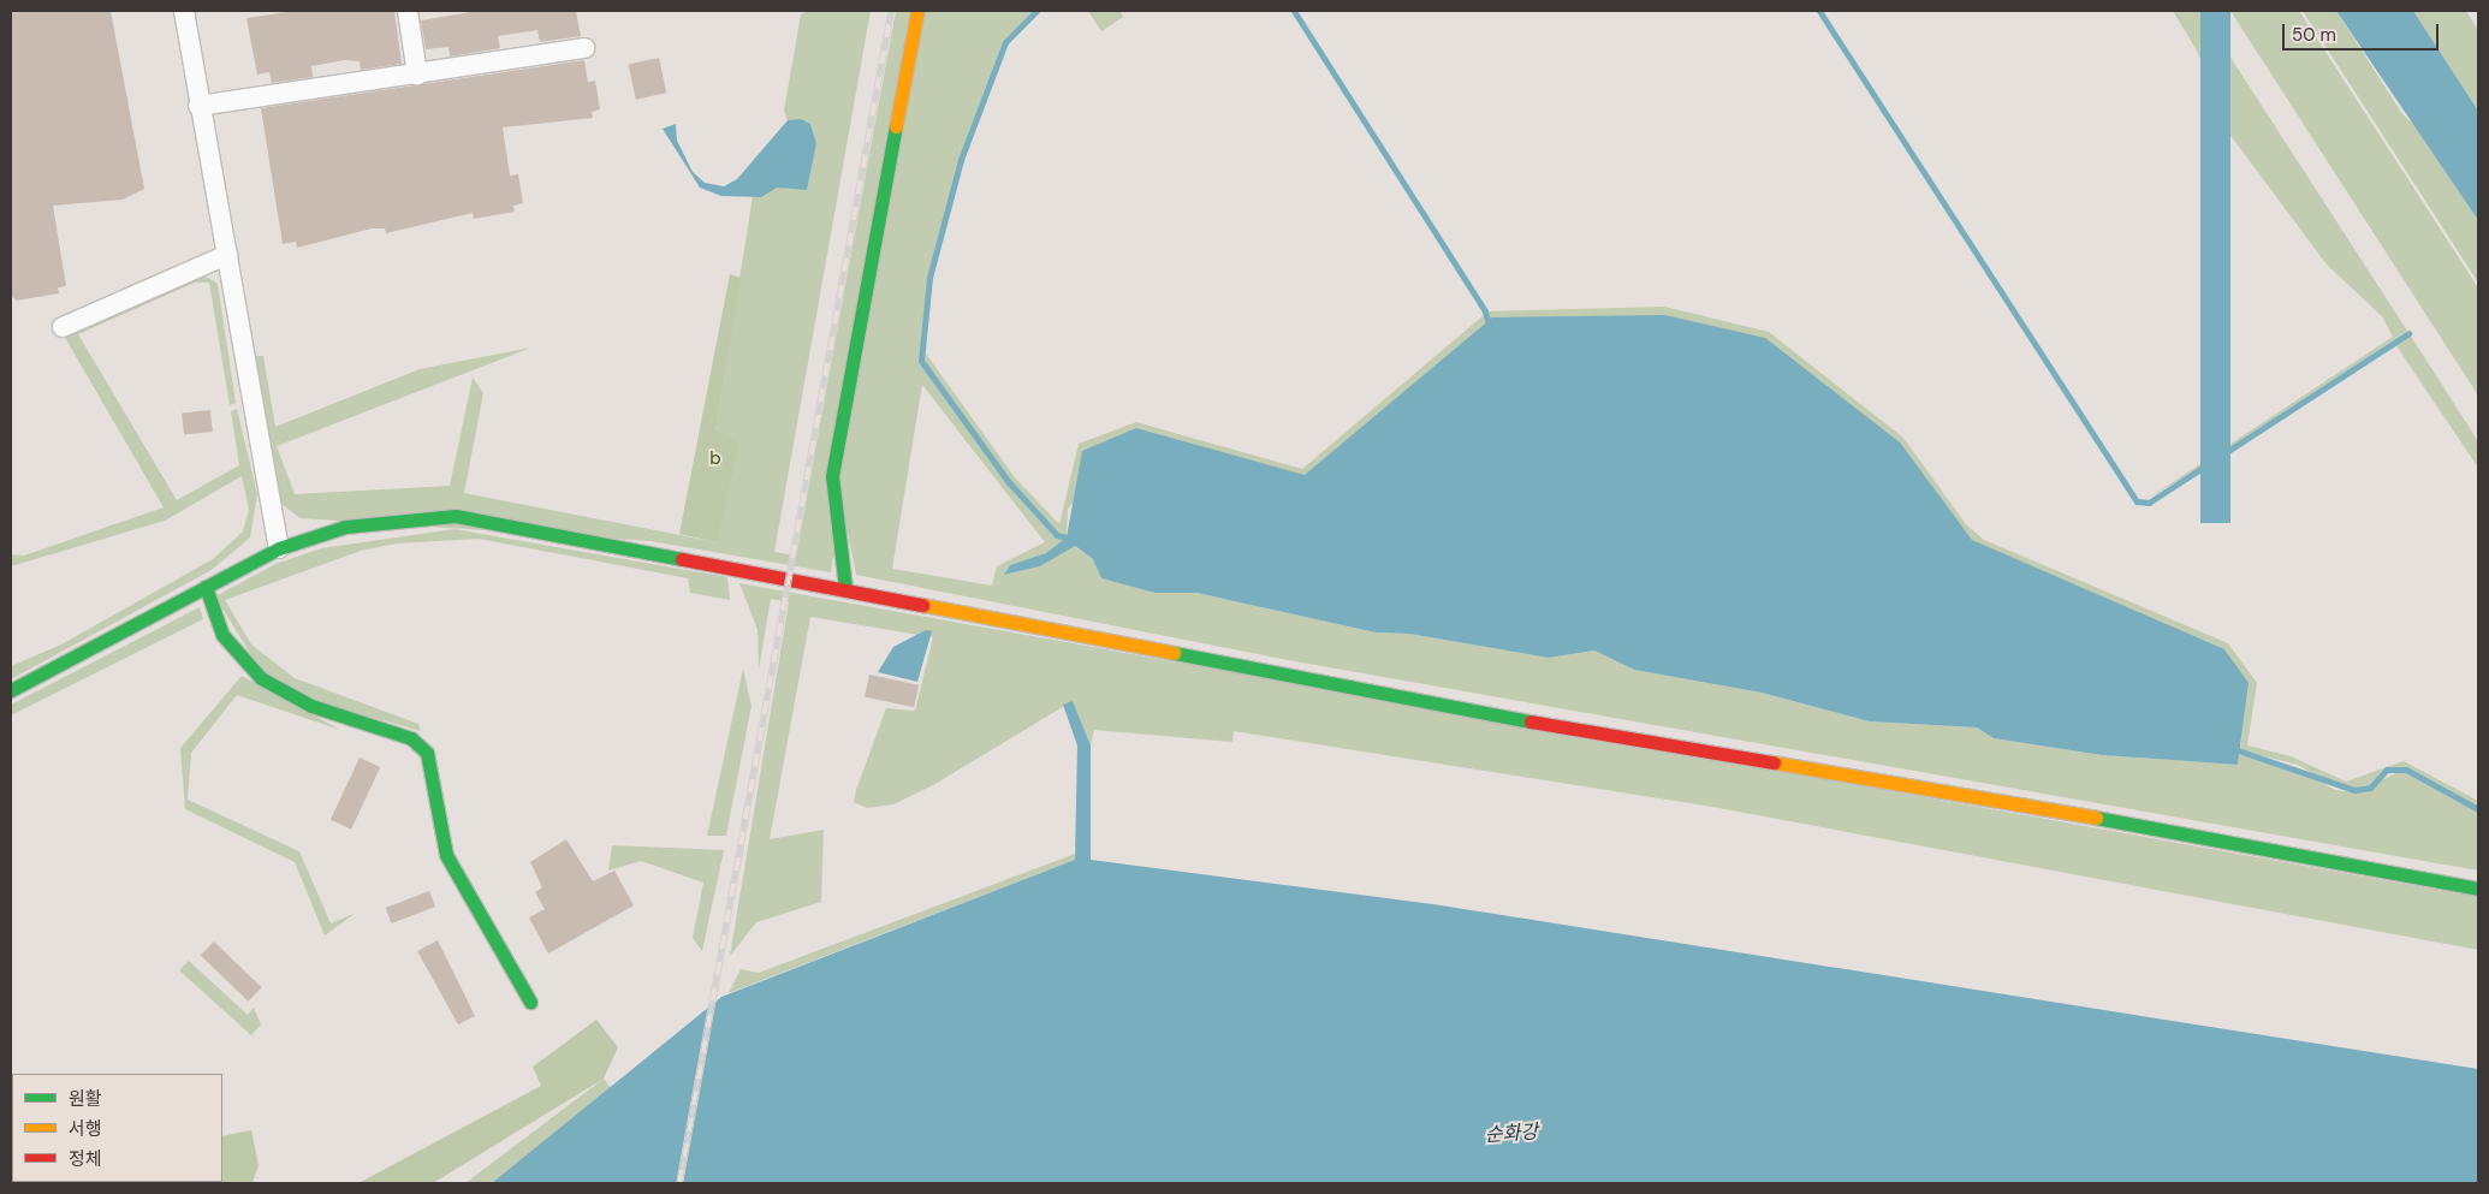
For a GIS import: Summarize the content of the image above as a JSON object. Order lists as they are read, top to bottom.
{
  "water": ["순화강"],
  "parks": ["b"],
  "legend": ["원활", "서행", "정체"],
  "scale_bar": "50 m"
}
